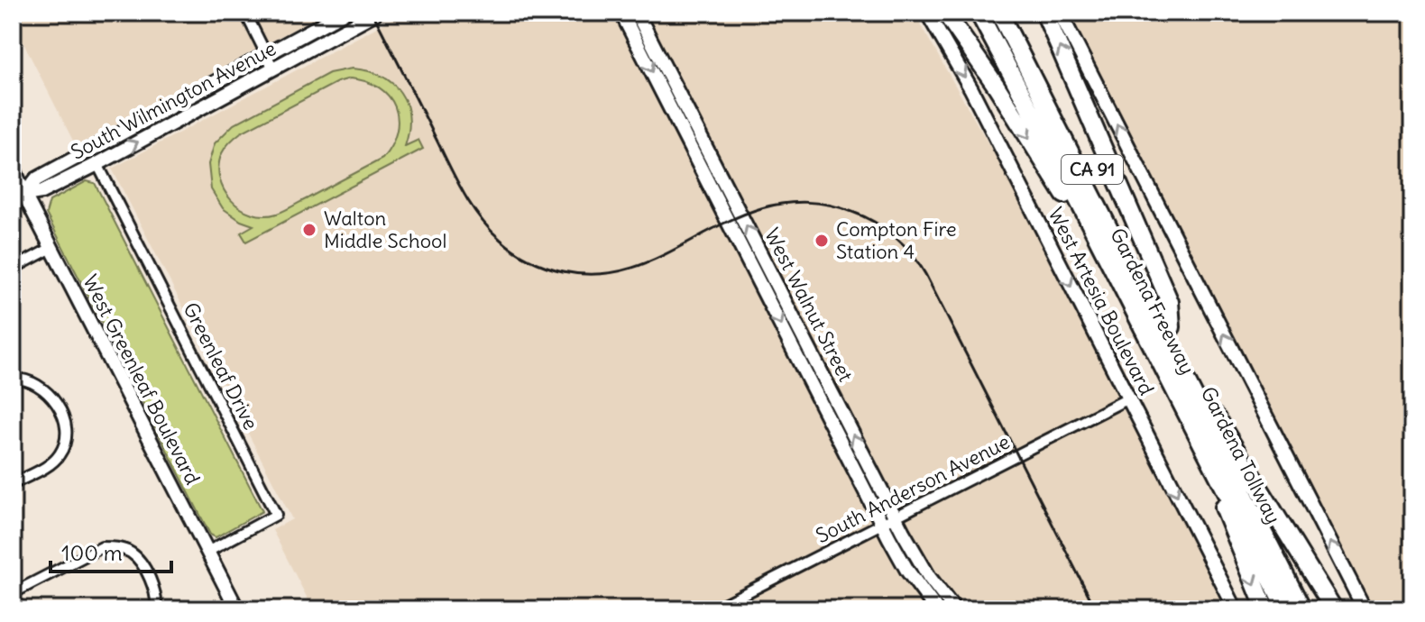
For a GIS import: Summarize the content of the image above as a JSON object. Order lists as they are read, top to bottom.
{
  "streets": {
    "highway": ["CA 91", "Gardena Freeway", "Gardena Tollway"],
    "main road": [
      "South Wilmington Avenue",
      "West Artesia Boulevard",
      "West Walnut Street",
      "West Greenleaf Boulevard"
    ],
    "street": ["Greenleaf Drive", "South Anderson Avenue"]
  },
  "crossings": [
    ["South Wilmington Avenue", "Greenleaf Drive"],
    ["South Wilmington Avenue", "West Greenleaf Boulevard"],
    ["West Artesia Boulevard", "South Anderson Avenue"],
    ["West Walnut Street", "South Anderson Avenue"],
    ["Greenleaf Drive", "West Greenleaf Boulevard"]
  ],
  "one_way": ["West Artesia Boulevard"],
  "places": ["Walton Middle School", "Compton Fire Station 4"],
  "scale_bar": "100 m"
}
